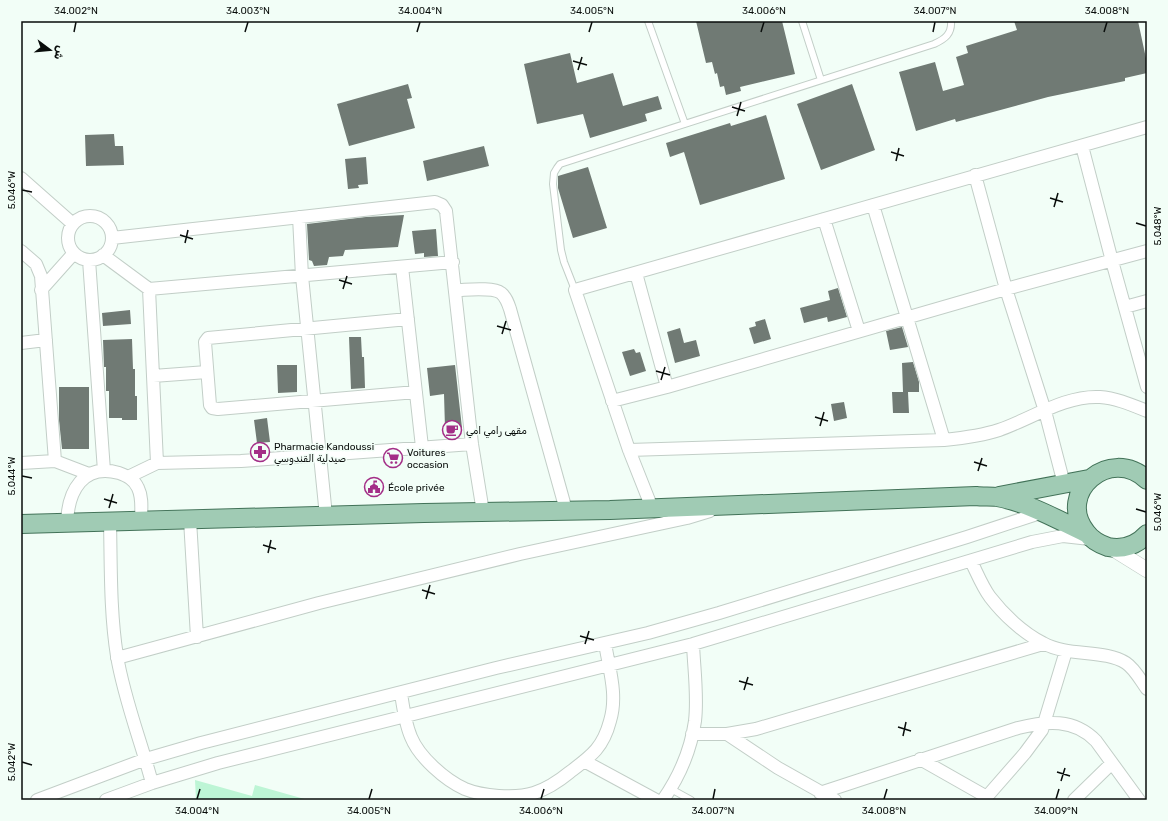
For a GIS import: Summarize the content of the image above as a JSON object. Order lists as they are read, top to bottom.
{
  "places": {
    "cafe": ["مقهى رامي امي"],
    "pharmacy": ["Pharmacie Kandoussi صيدلية القندوسي"],
    "supermarket": ["Voitures occasion"],
    "public building": ["École privée"]
  },
  "north": "right",
  "coordinates": [
    "34.002°N",
    "34.003°N",
    "34.004°N",
    "34.005°N",
    "34.006°N",
    "34.007°N",
    "34.008°N",
    "5.046°W",
    "5.048°W",
    "5.044°W",
    "5.042°W",
    "34.009°N"
  ]
}
